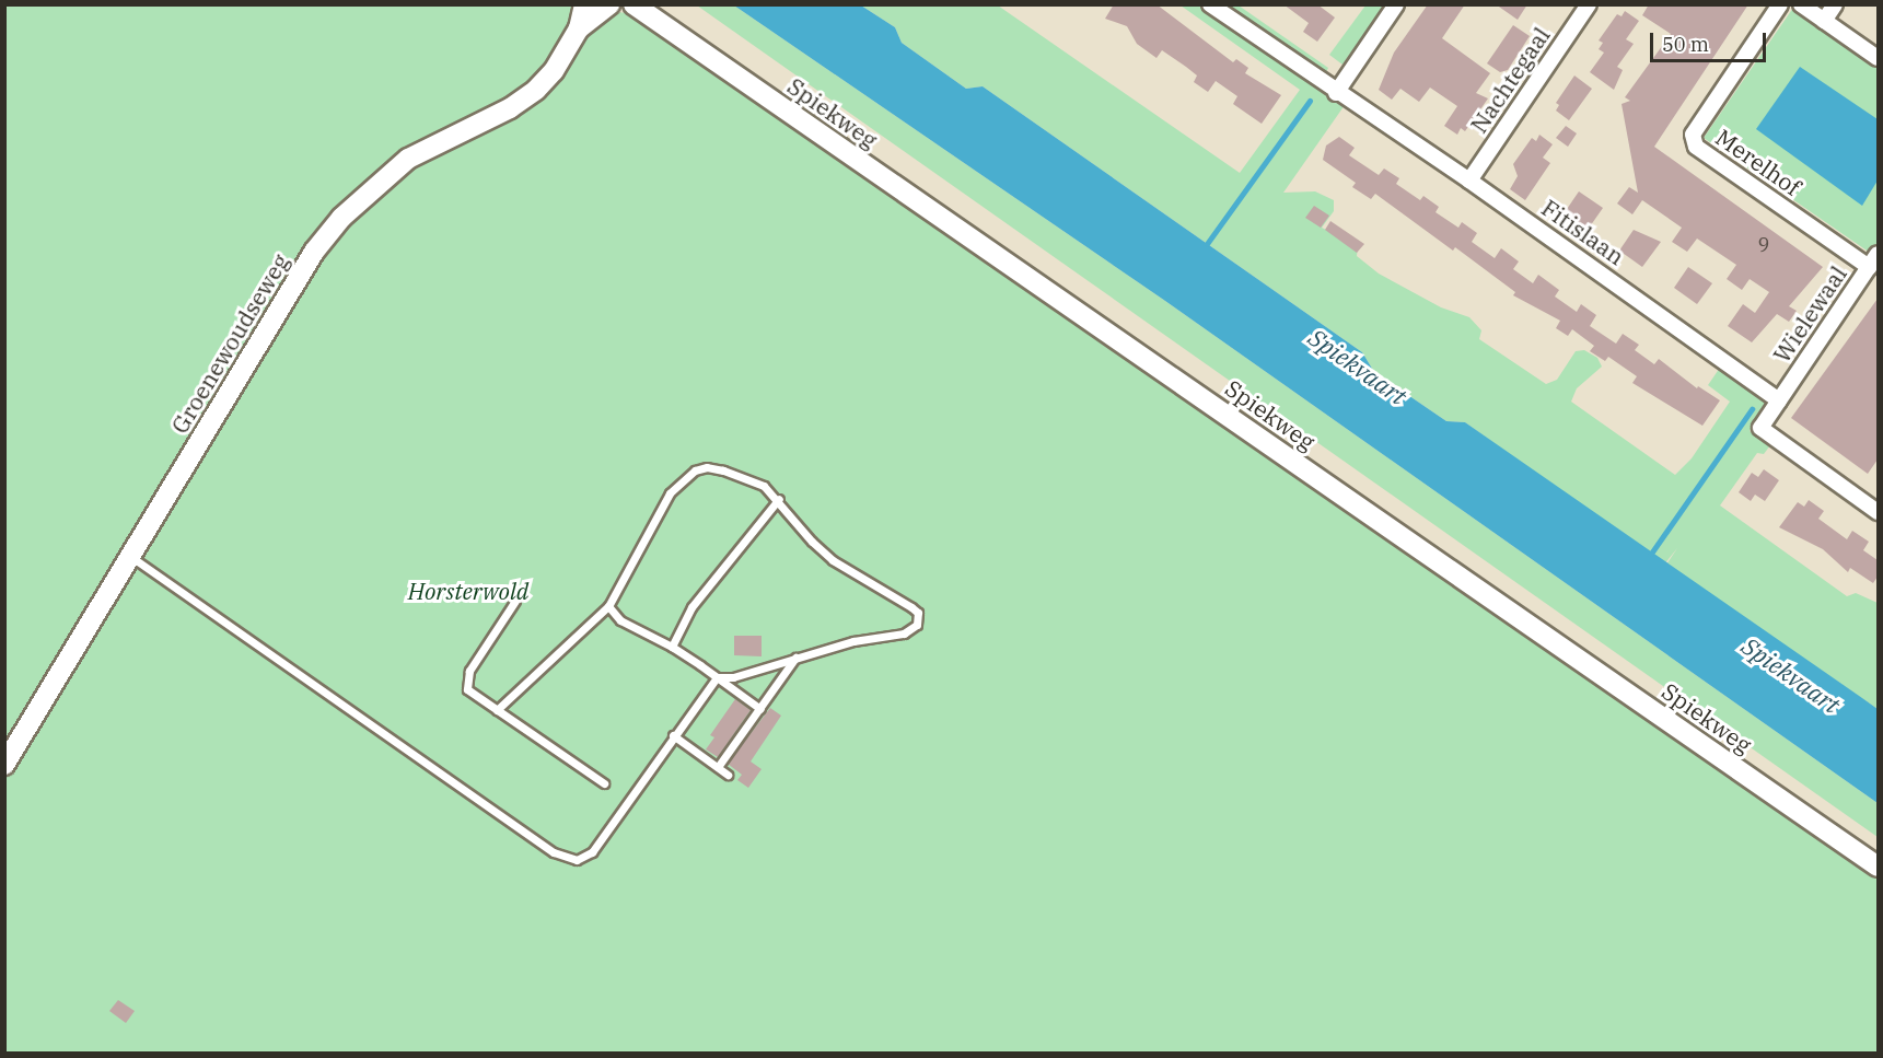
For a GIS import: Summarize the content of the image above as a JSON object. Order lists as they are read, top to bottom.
{
  "streets": {
    "main road": ["Spiekweg", "Groenewoudseweg"],
    "street": [
      "Nachtegaal",
      "Merelhof",
      "Fitislaan",
      "Wielewaal"
    ]
  },
  "crossings": [
    ["Nachtegaal", "Fitislaan"],
    ["Merelhof", "Wielewaal"],
    ["Fitislaan", "Wielewaal"]
  ],
  "water": ["Spiekvaart"],
  "parks": ["Horsterwold"],
  "house_numbers": ["9"],
  "scale_bar": "50 m"
}
